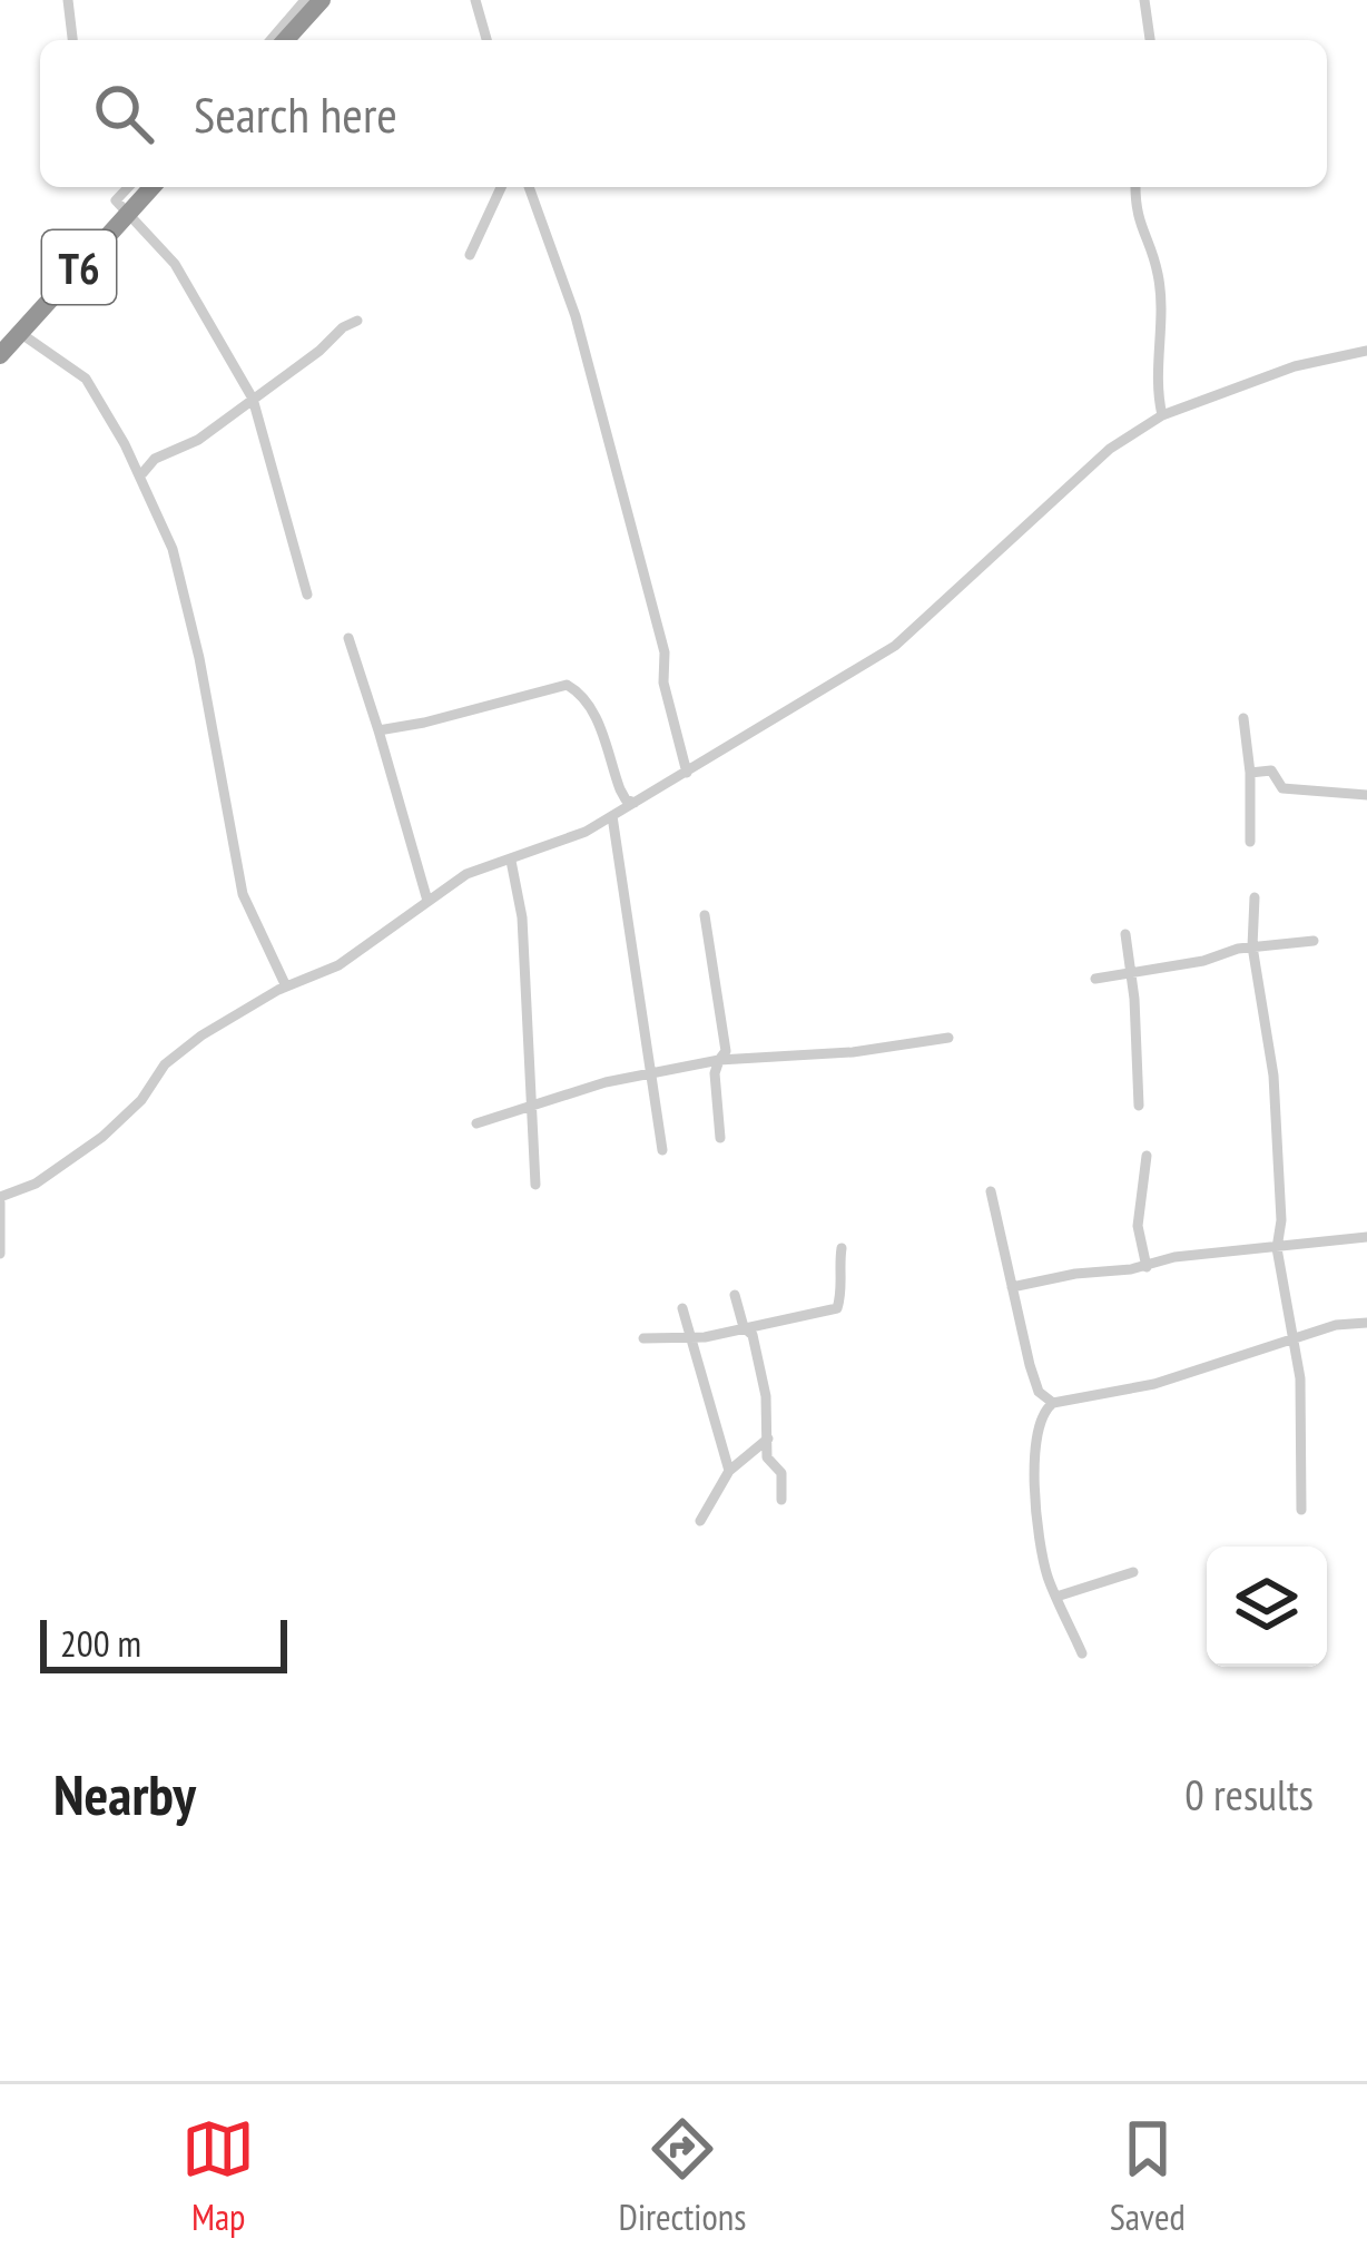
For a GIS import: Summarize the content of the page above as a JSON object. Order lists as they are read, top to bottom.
{
  "streets": {
    "highway": ["T6"]
  },
  "scale_bar": "200 m",
  "page": {
    "search": "Search here",
    "scale": "200 m",
    "heading": ["Nearby", "0 results"],
    "nav": ["Map", "Directions", "Saved"]
  }
}
